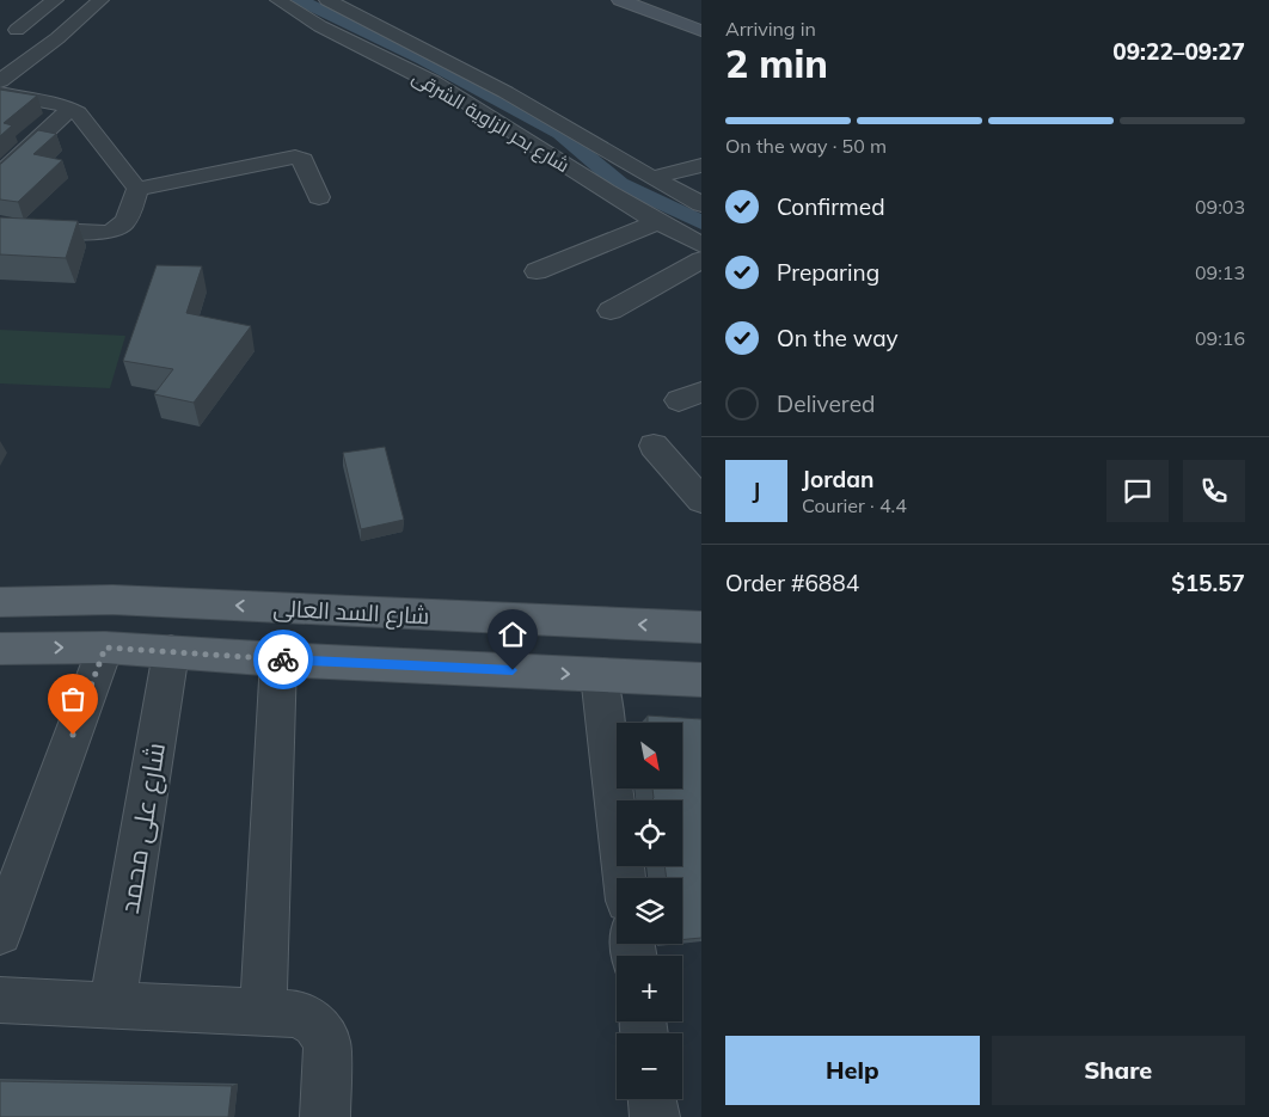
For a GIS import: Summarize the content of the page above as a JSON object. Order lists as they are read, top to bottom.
{
  "streets": {
    "main road": ["شارع السد العالى"],
    "street": ["شارع بحر الزاوية الشرقى", "شارع على محمد"]
  },
  "north": "bottom right",
  "page": {
    "heading": ["2 min", "Arriving in", "09:22–09:27"],
    "panel": [
      "Jordan",
      "Courier · 4.4",
      "Order #6884",
      "$15.57"
    ],
    "bar": "On the way · 50 m",
    "list": [
      ["Confirmed", "09:03"],
      ["Preparing", "09:13"],
      ["On the way", "09:16"],
      "Delivered"
    ],
    "round": "J",
    "map_buttons": ["+", "−"],
    "buttons": ["Help", "Share"]
  }
}
